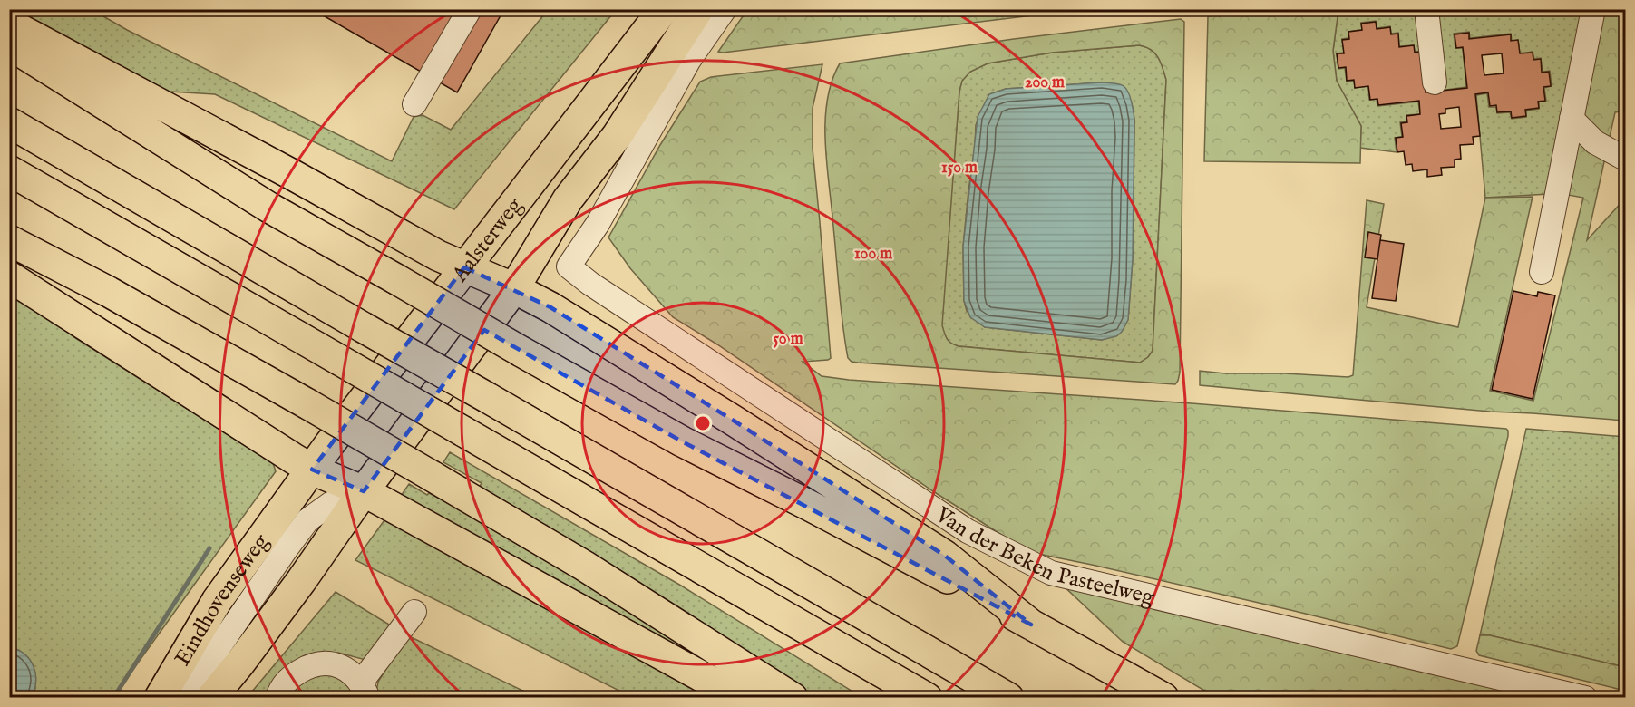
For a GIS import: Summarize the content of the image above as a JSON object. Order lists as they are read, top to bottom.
{
  "streets": {
    "main road": ["Aalsterweg", "Eindhovenseweg"],
    "street": ["Van der Beken Pasteelweg"]
  },
  "crossings": [
    ["Aalsterweg", "Van der Beken Pasteelweg"],
    ["Aalsterweg", "Eindhovenseweg"]
  ],
  "rings": [
    "200 m",
    "150 m",
    "100 m",
    "50 m"
  ]
}
